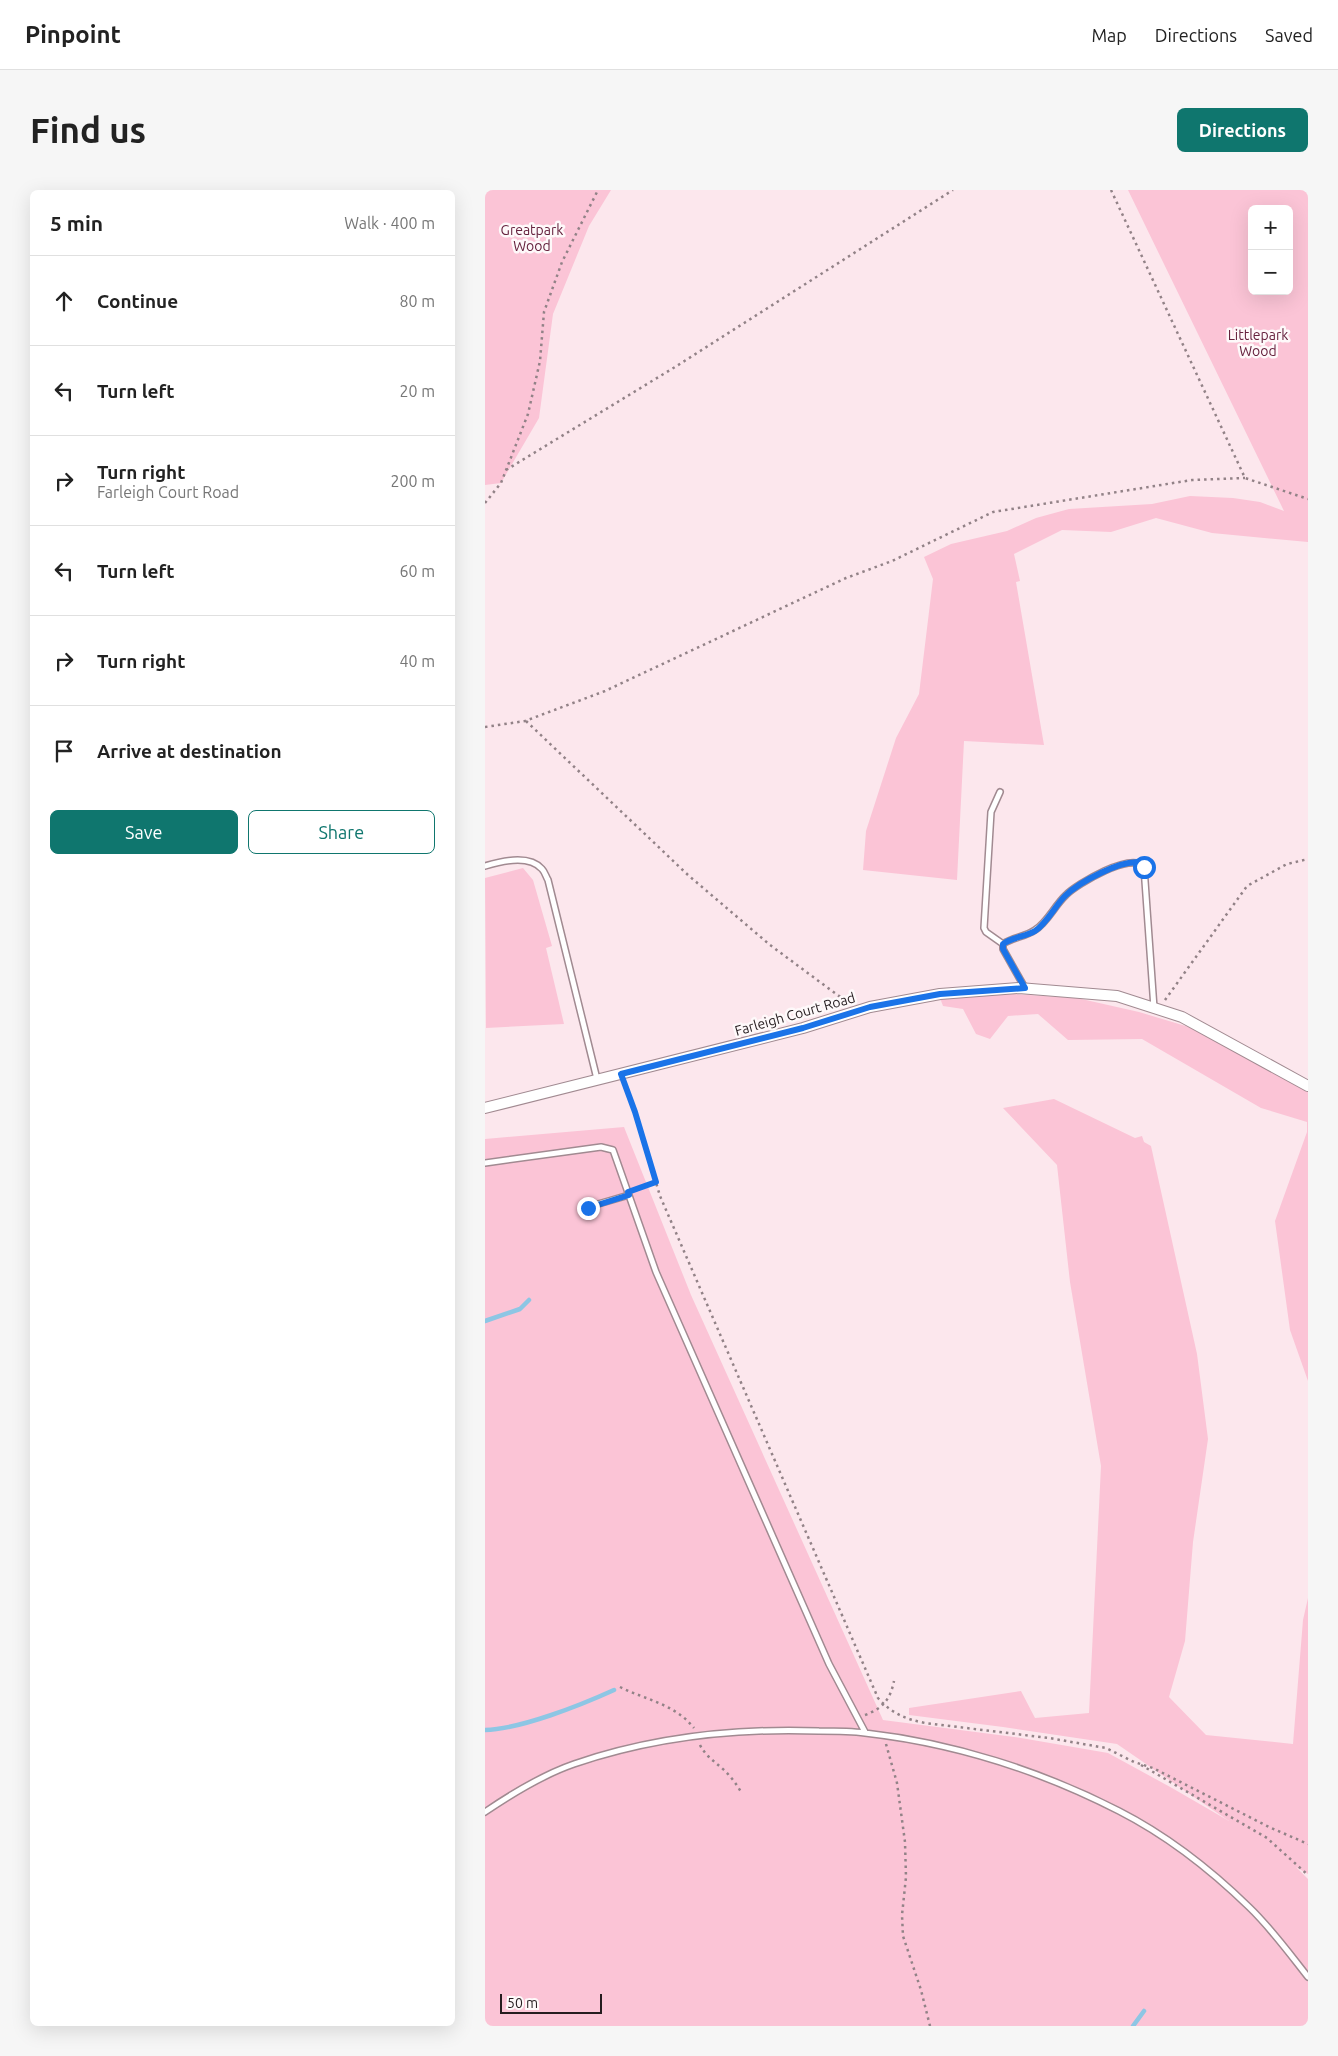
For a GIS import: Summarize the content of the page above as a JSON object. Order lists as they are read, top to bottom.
{
  "streets": {
    "street": ["Farleigh Court Road"]
  },
  "parks": ["Greatpark Wood", "Littlepark Wood"],
  "scale_bar": "50 m",
  "page": {
    "header": "Pinpoint",
    "nav": ["Map", "Directions", "Saved"],
    "buttons": [
      "Directions",
      ["Save", "Share"]
    ],
    "title": "Find us",
    "heading": ["5 min", "Walk · 400 m"],
    "map_buttons": ["+", "−"],
    "list": [
      ["Continue", "80 m"],
      ["Turn left", "20 m"],
      ["Turn right", "Farleigh Court Road", "200 m"],
      ["Turn left", "60 m"],
      ["Turn right", "40 m"],
      "Arrive at destination"
    ],
    "scale": "50 m"
  }
}
